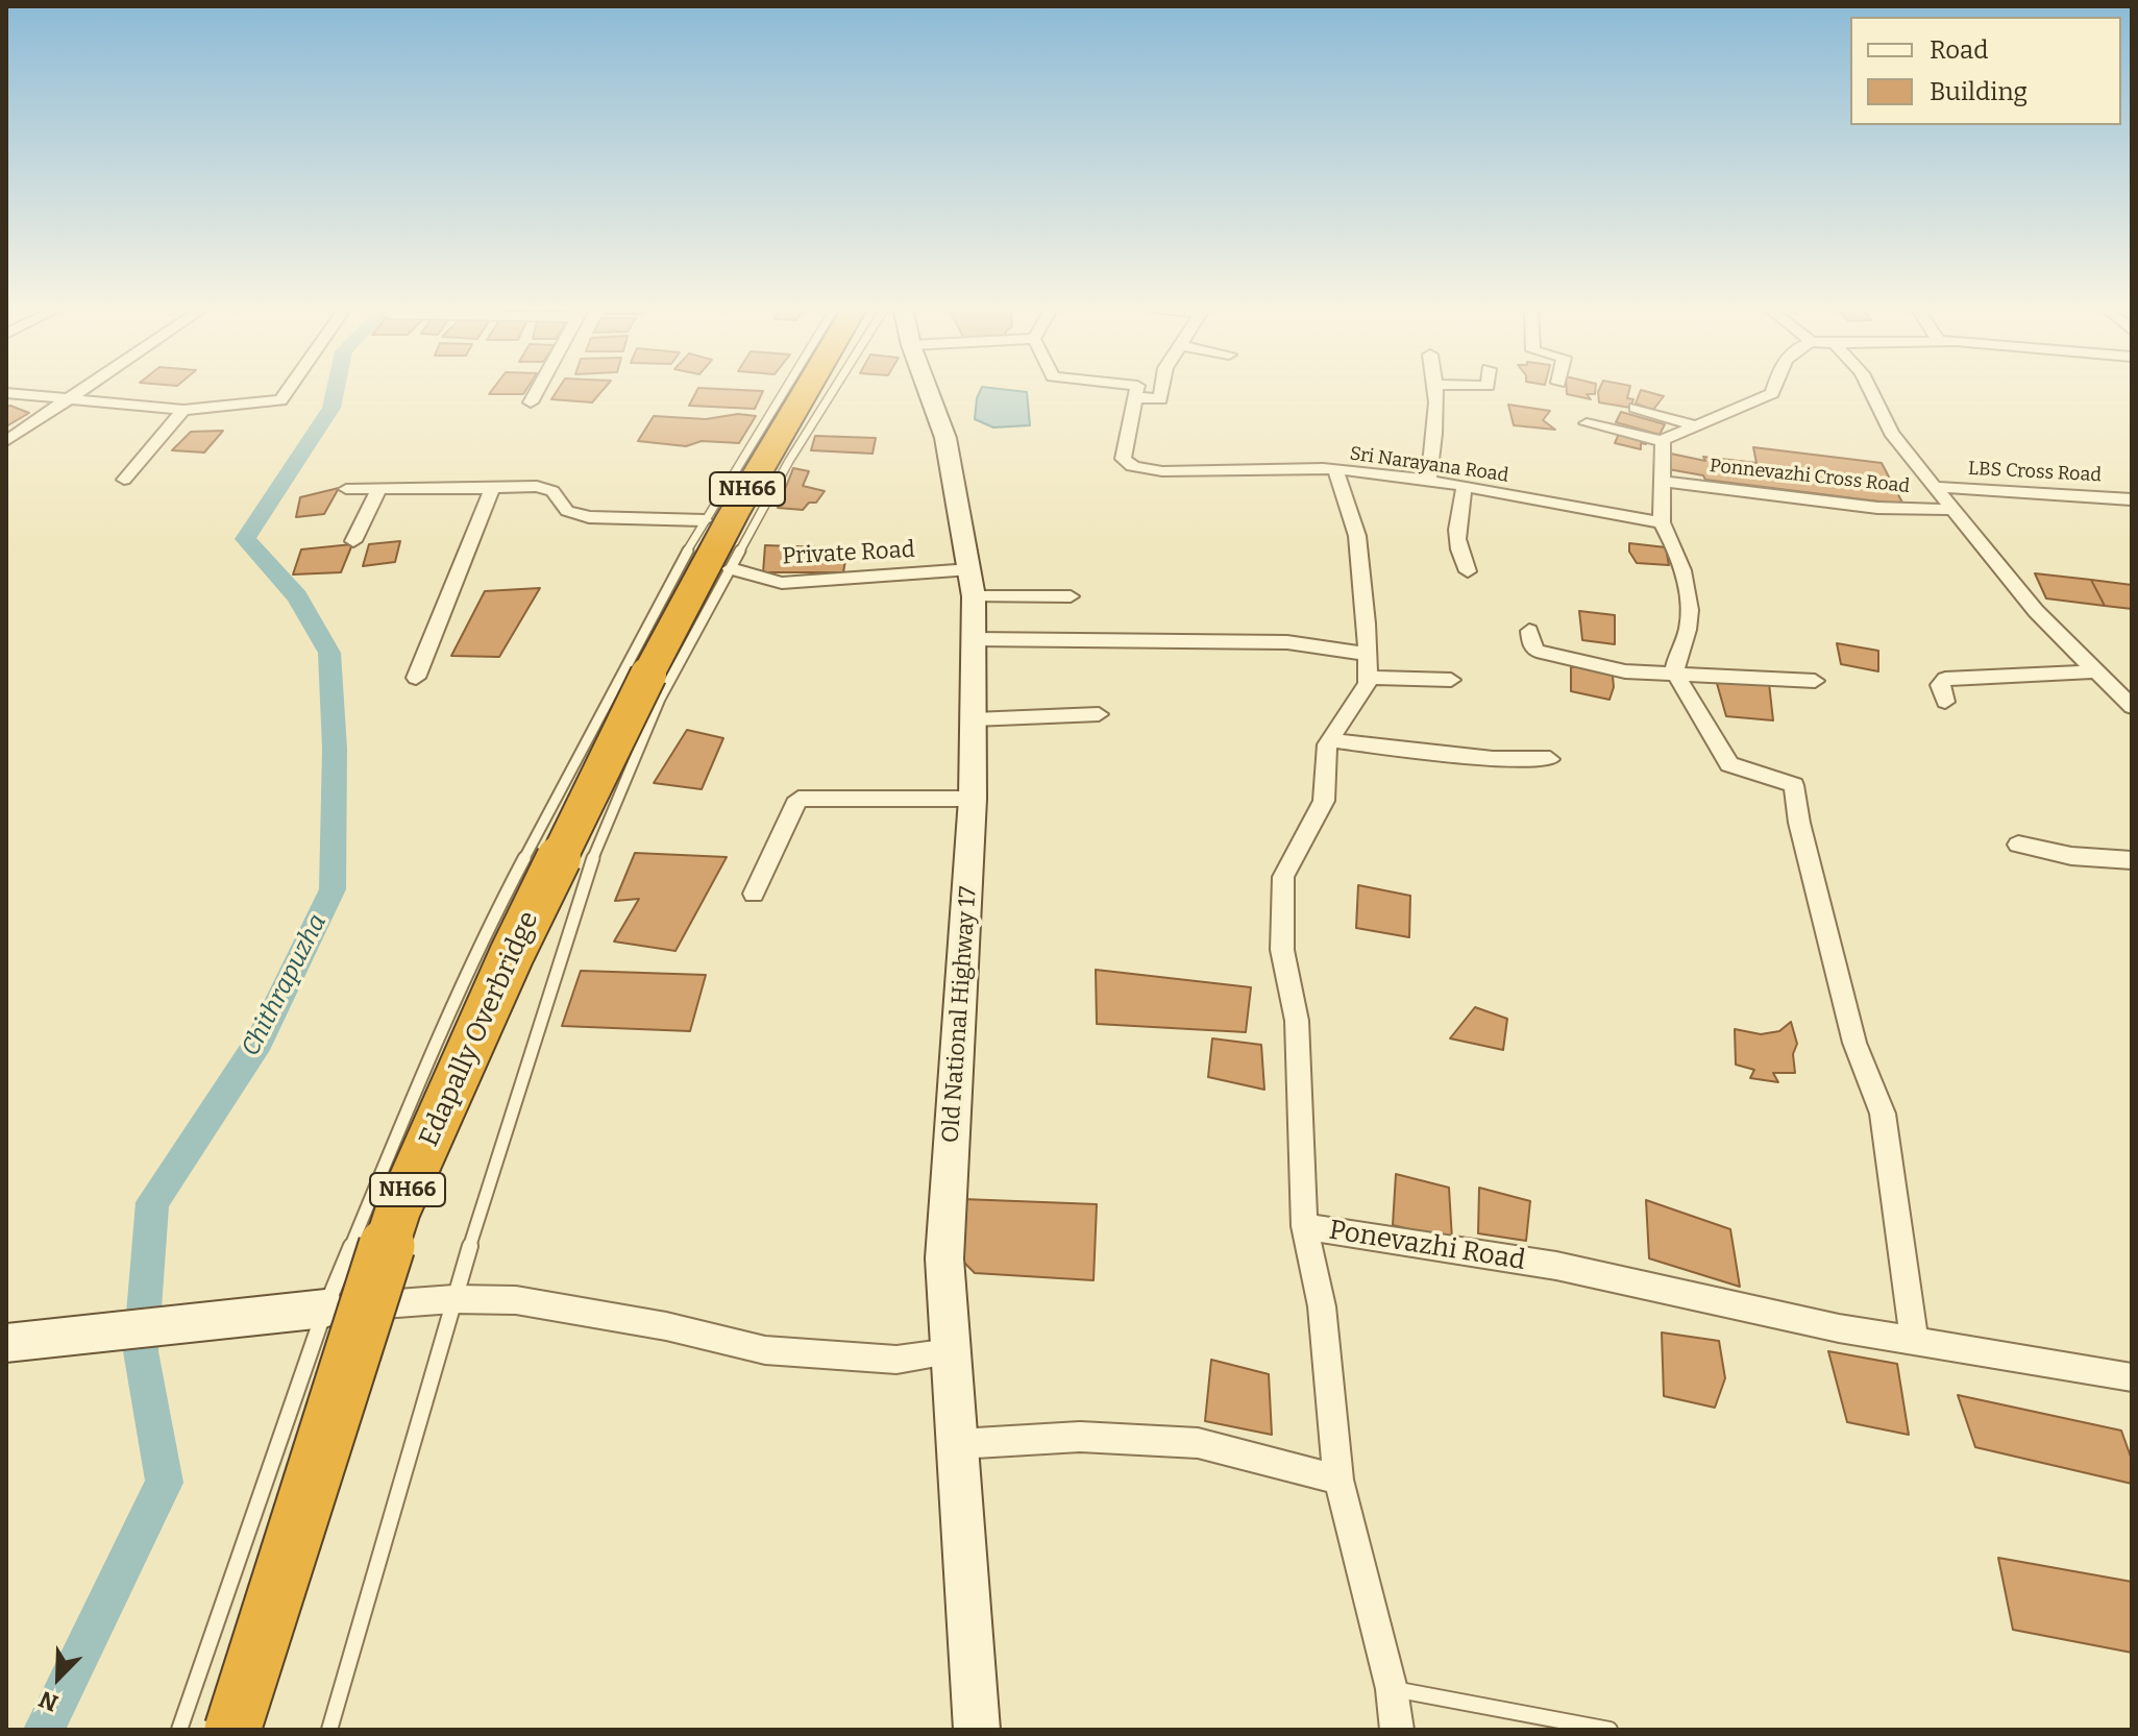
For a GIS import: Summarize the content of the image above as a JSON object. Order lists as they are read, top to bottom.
{
  "streets": {
    "highway": ["NH66", "Edapally Overbridge"],
    "street": [
      "Sri Narayana Road",
      "LBS Cross Road",
      "Ponnevazhi Cross Road",
      "Private Road",
      "Old National Highway 17",
      "Ponevazhi Road"
    ]
  },
  "crossings": [
    ["Private Road", "Old National Highway 17"]
  ],
  "water": ["Chithrapuzha"],
  "legend": ["Road", "Building"],
  "north": "bottom left"
}
